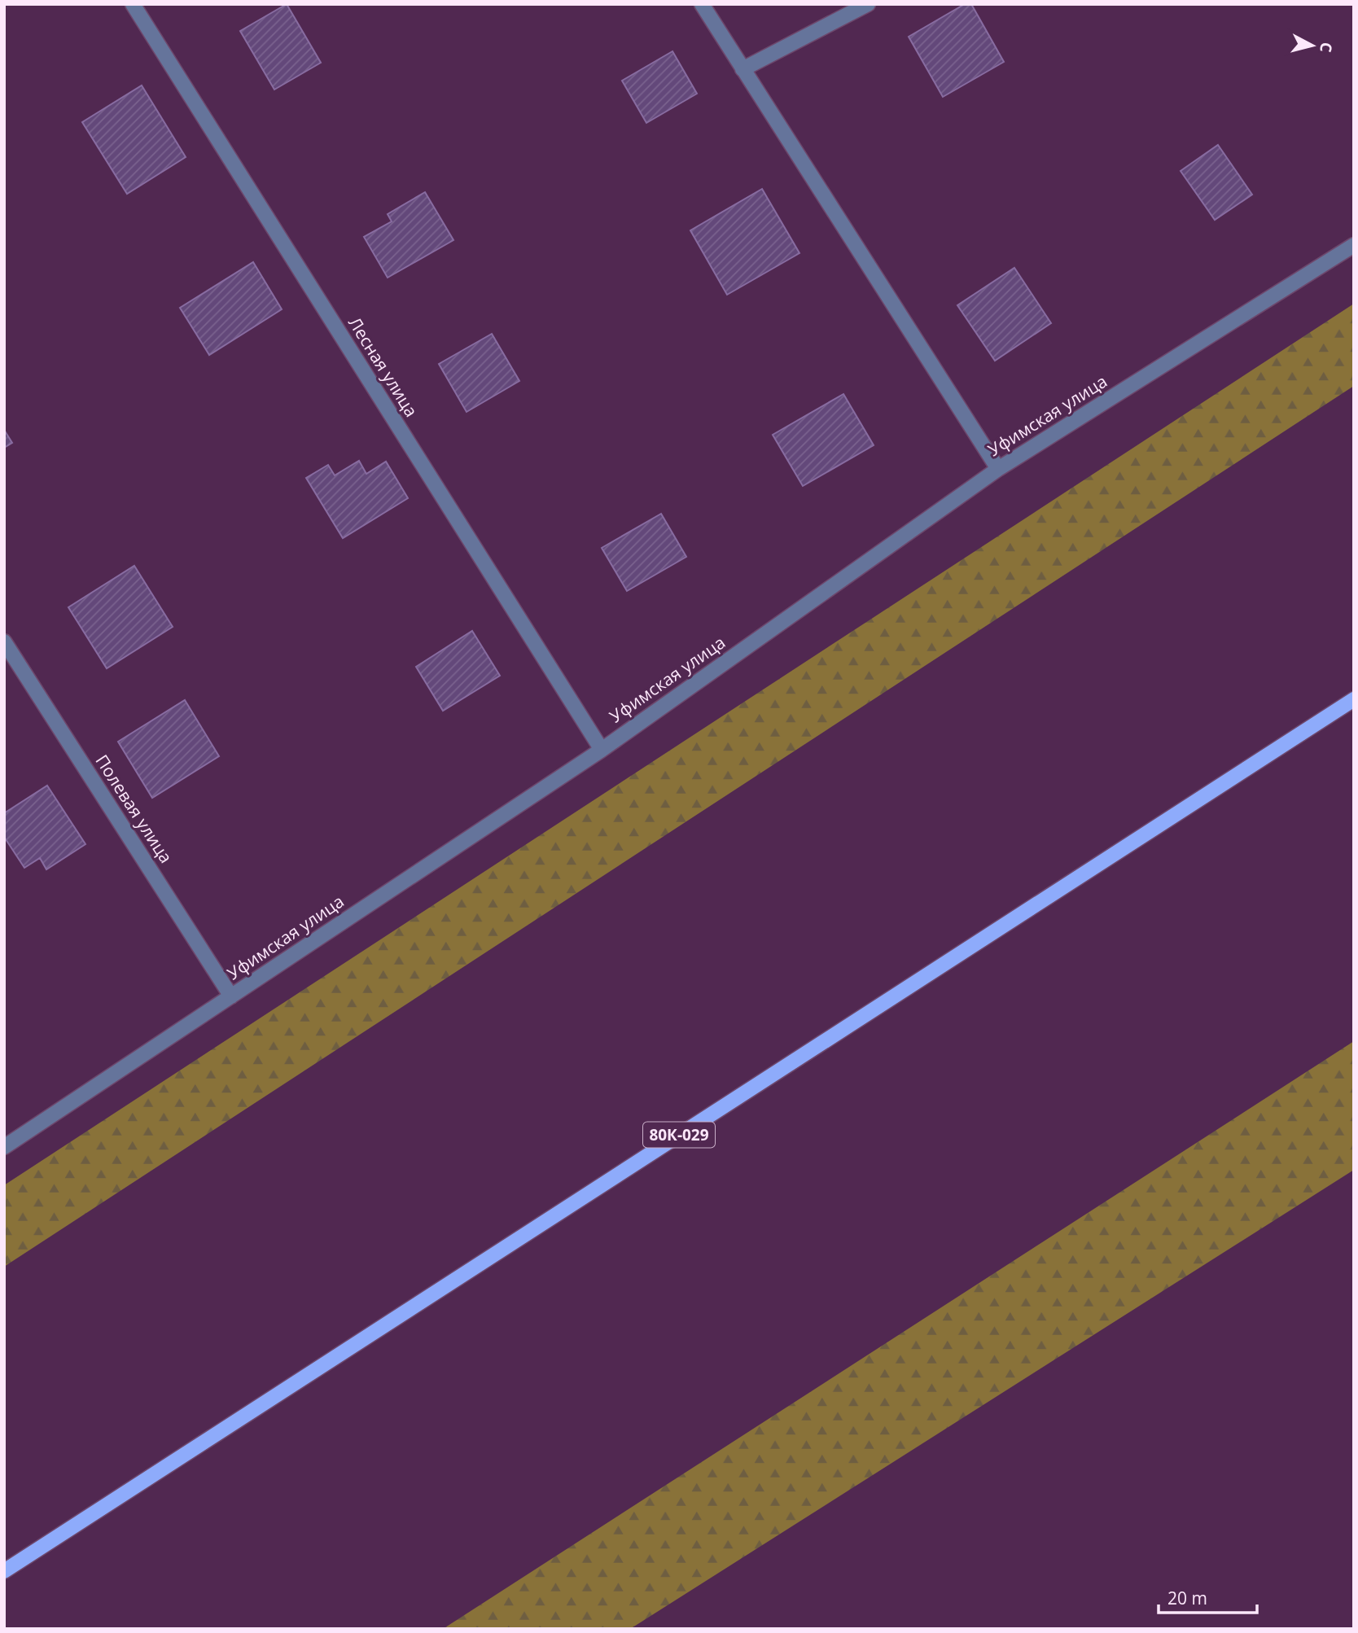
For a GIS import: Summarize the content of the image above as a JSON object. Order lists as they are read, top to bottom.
{
  "streets": {
    "main road": ["80К-029"],
    "street": ["Лесная улица", "Уфимская улица", "Полевая улица"]
  },
  "crossings": [
    ["Лесная улица", "Уфимская улица"],
    ["Уфимская улица", "Полевая улица"]
  ],
  "scale_bar": "20 m",
  "north": "right"
}
